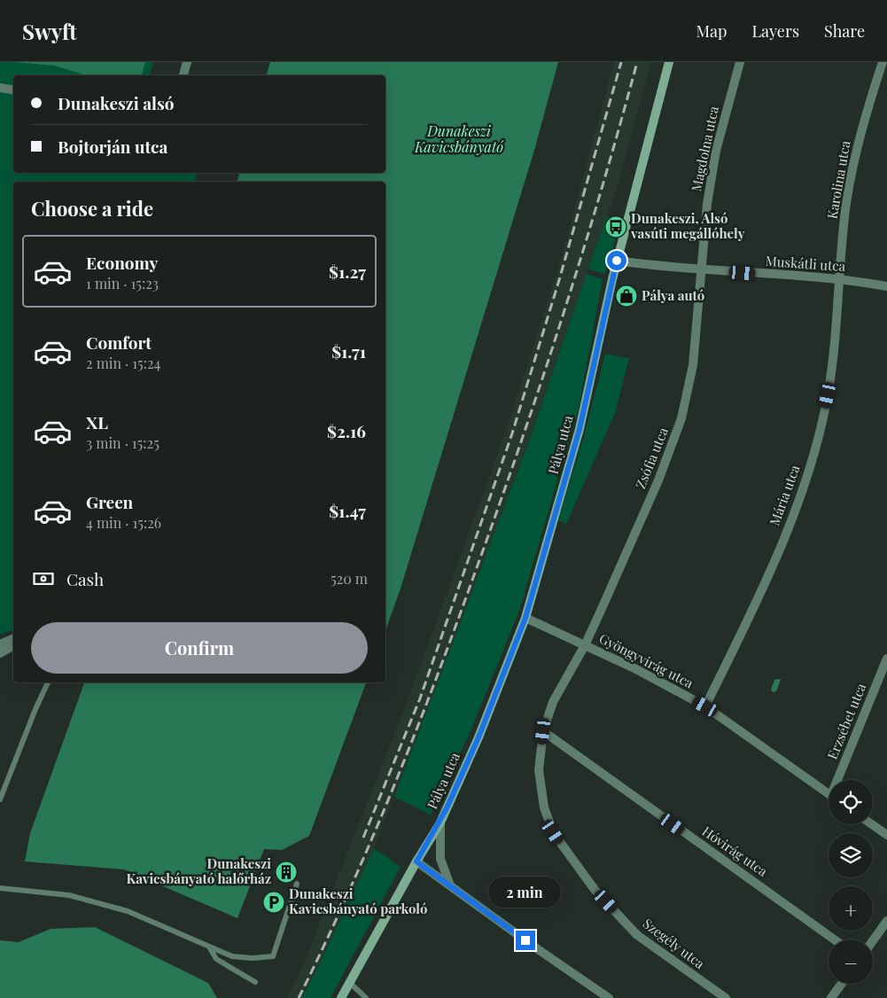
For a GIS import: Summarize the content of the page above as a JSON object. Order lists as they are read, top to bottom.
{
  "streets": {
    "street": [
      "Magdolna utca",
      "Karolina utca",
      "Muskátli utca",
      "Pálya utca",
      "Zsófia utca",
      "Mária utca",
      "Gyöngyvirág utca",
      "Erzsébet utca",
      "Hóvirág utca",
      "Szegély utca"
    ]
  },
  "crossings": [
    ["Magdolna utca", "Muskátli utca"],
    ["Magdolna utca", "Zsófia utca"],
    ["Karolina utca", "Muskátli utca"],
    ["Karolina utca", "Mária utca"],
    ["Muskátli utca", "Pálya utca"],
    ["Muskátli utca", "Zsófia utca"],
    ["Muskátli utca", "Mária utca"],
    ["Pálya utca", "Gyöngyvirág utca"],
    ["Zsófia utca", "Gyöngyvirág utca"],
    ["Zsófia utca", "Szegély utca"],
    ["Mária utca", "Gyöngyvirág utca"],
    ["Gyöngyvirág utca", "Szegély utca"],
    ["Hóvirág utca", "Szegély utca"]
  ],
  "water": ["Dunakeszi Kavicsbányató"],
  "places": {
    "bus stop": ["Dunakeszi, Alsó vasúti megállóhely"],
    "shop": ["Pálya autó"],
    "building": ["Dunakeszi Kavicsbányató halőrház"],
    "parking": ["Dunakeszi Kavicsbányató parkoló"]
  },
  "page": {
    "header": "Swyft",
    "nav": ["Map", "Layers", "Share"],
    "banner": ["Dunakeszi alsó", "Bojtorján utca"],
    "heading": "Choose a ride",
    "list": [
      {
        "name": "Economy",
        "note": "1 min · 15:23",
        "value": "$1.27"
      },
      {
        "name": "Comfort",
        "note": "2 min · 15:24",
        "value": "$1.71"
      },
      {
        "name": "XL",
        "note": "3 min · 15:25",
        "value": "$2.16"
      },
      {
        "name": "Green",
        "note": "4 min · 15:26",
        "value": "$1.47"
      }
    ],
    "pay": ["Cash", "520 m"],
    "buttons": "Confirm",
    "map_buttons": ["+", "−"],
    "bubble": "2 min"
  }
}
